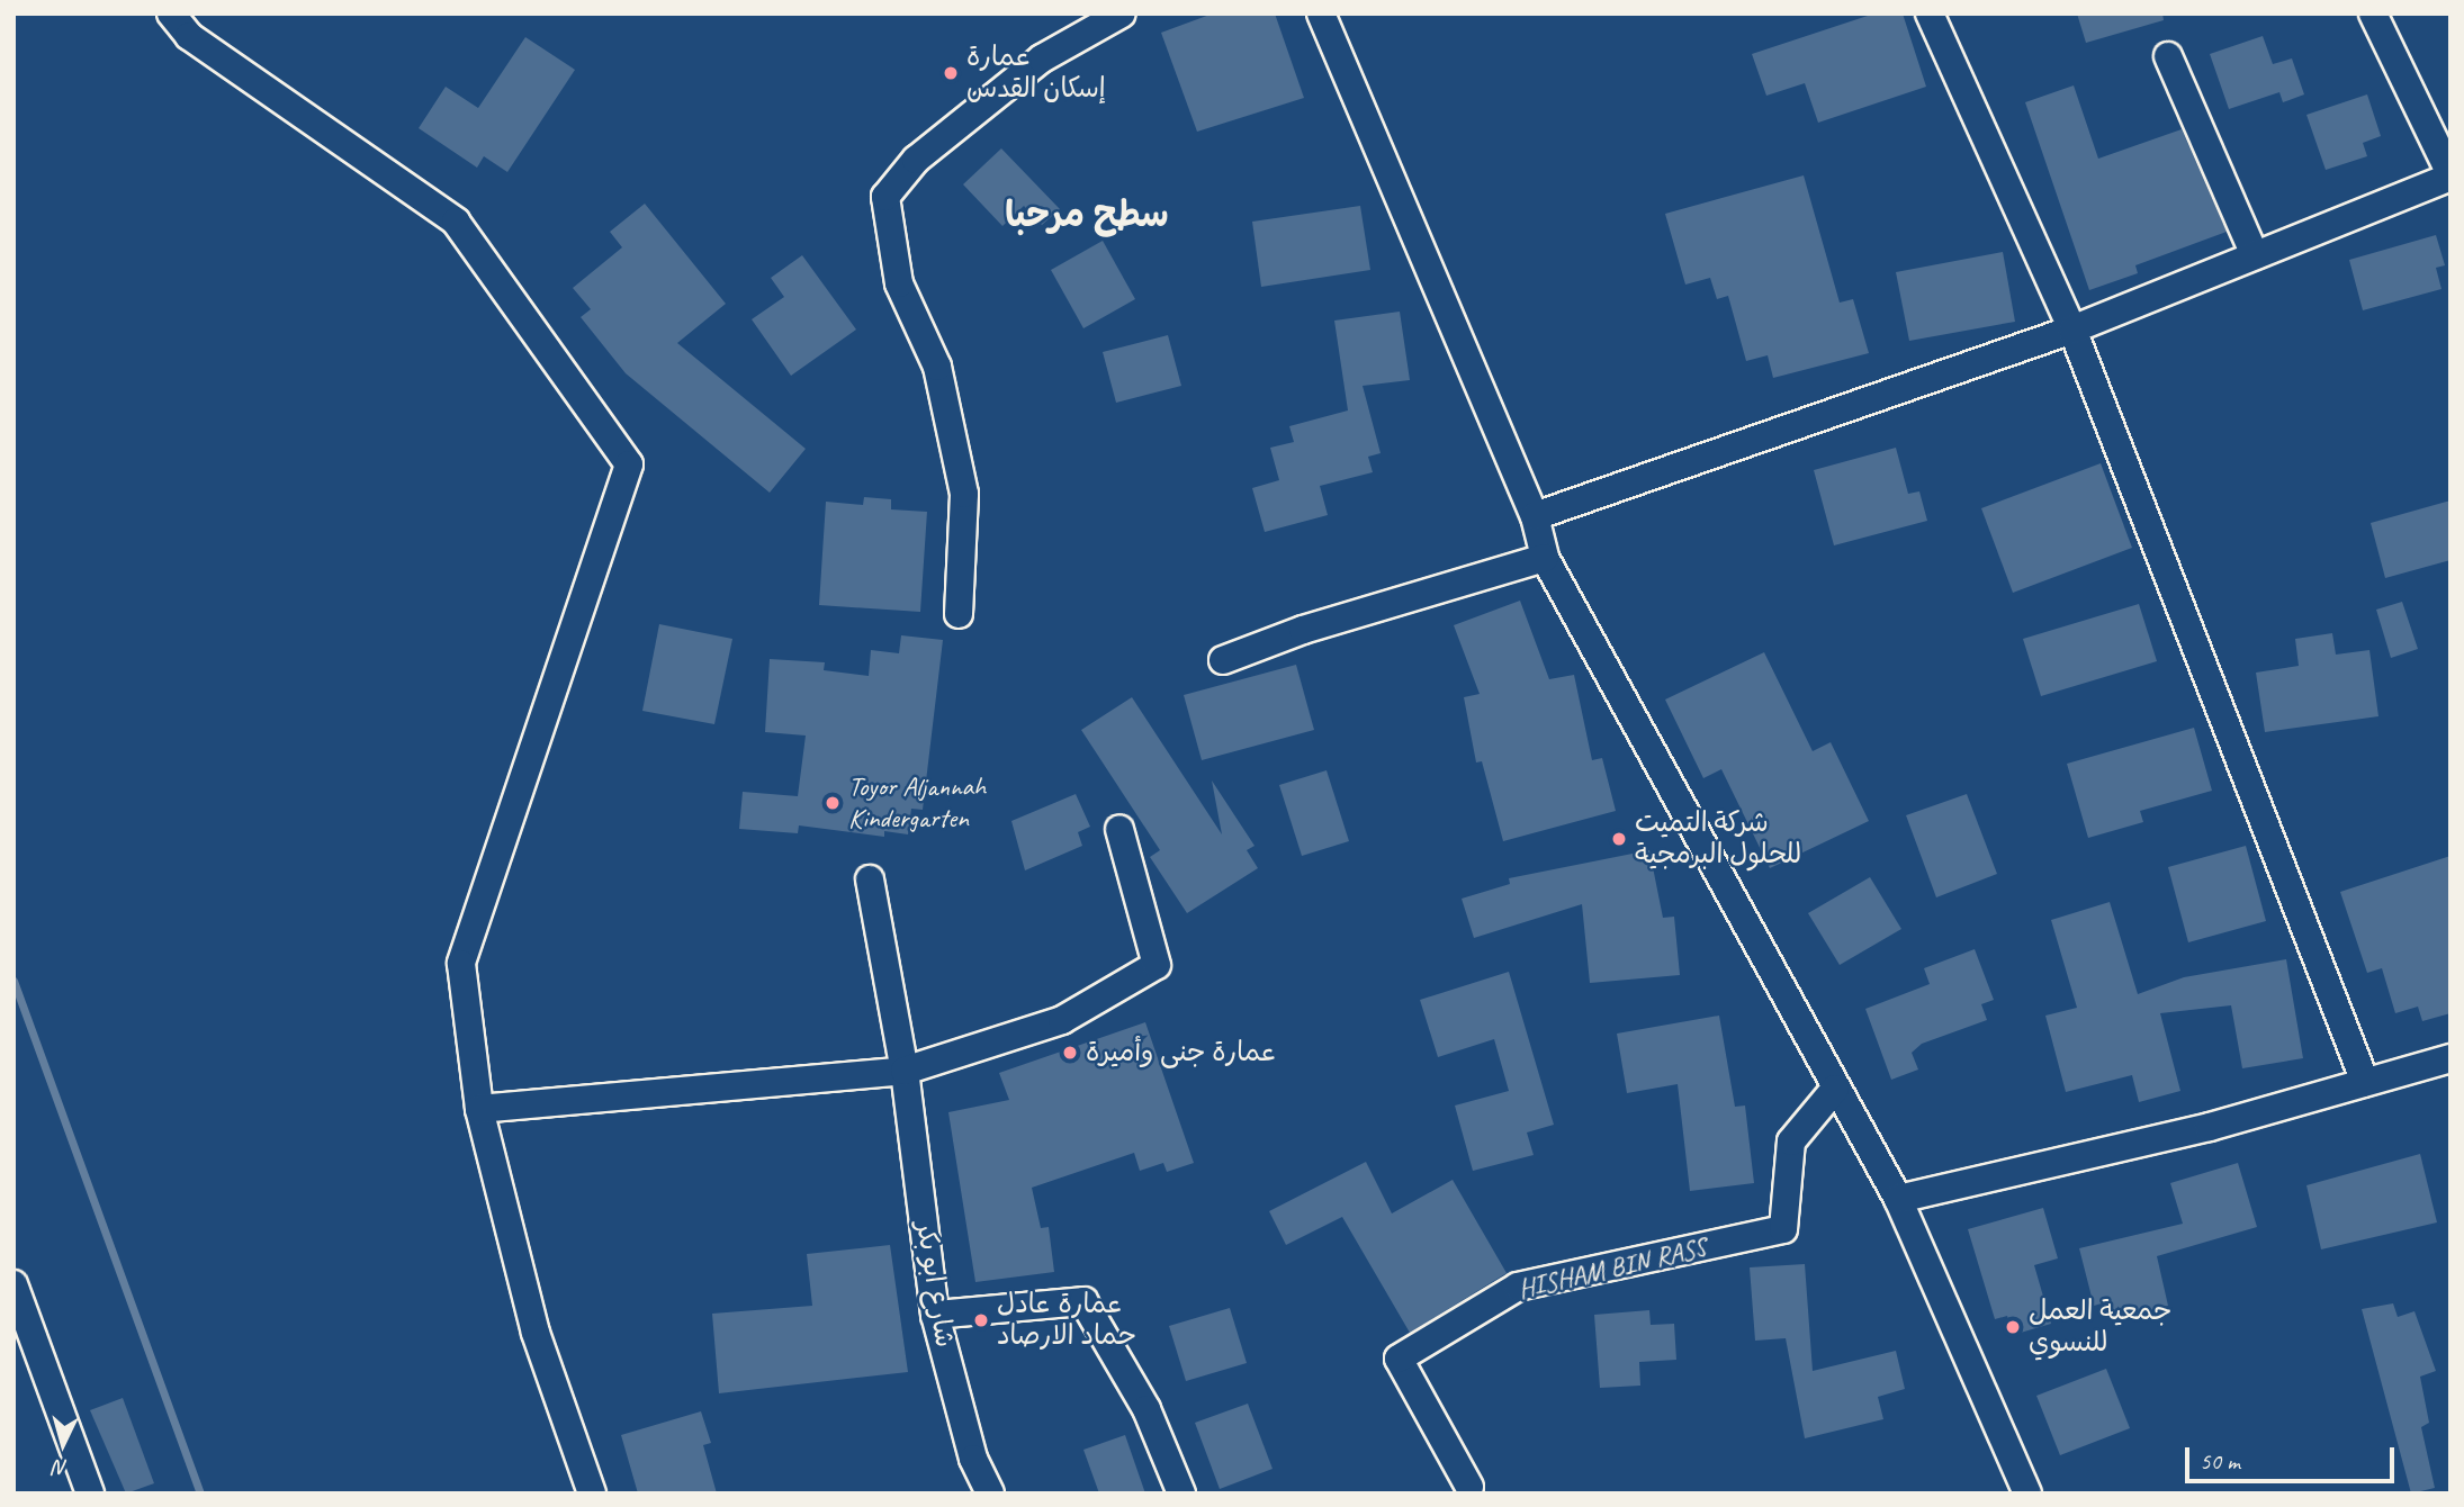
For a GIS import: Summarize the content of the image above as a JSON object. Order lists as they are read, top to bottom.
{
  "streets": {
    "street": ["HISHAM BIN RASS", "شارع ابو بكر"]
  },
  "districts": ["سطح مرحبا"],
  "places": [
    "عمارة إسكان القدس",
    "Toyor Aljannah Kindergarten",
    "شركة التميت للحلول البرمجية",
    "عمارة جنى وأميرة",
    "عمارة عادل حماد الارصاد",
    "جمعية العمل للنسوي"
  ],
  "scale_bar": "50 m",
  "north": "bottom"
}
